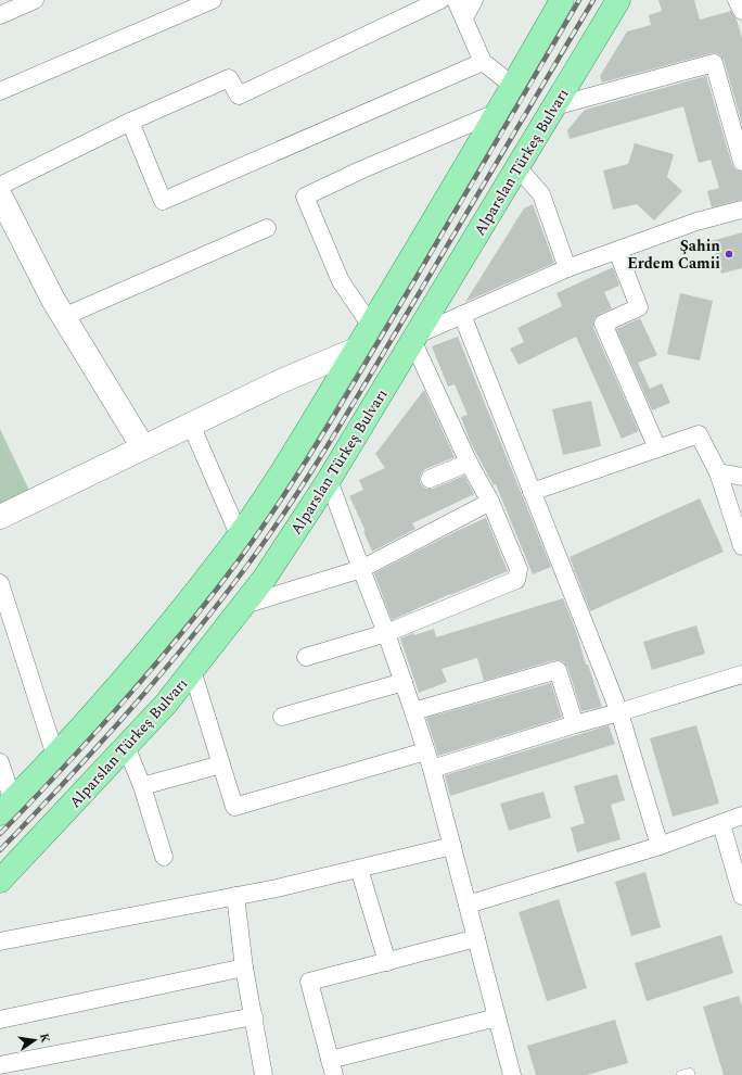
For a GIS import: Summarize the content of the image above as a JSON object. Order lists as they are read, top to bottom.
{
  "streets": {
    "main road": ["Alparslan Türkeş Bulvarı"]
  },
  "places": ["Şahin Erdem Camii"],
  "north": "right"
}
